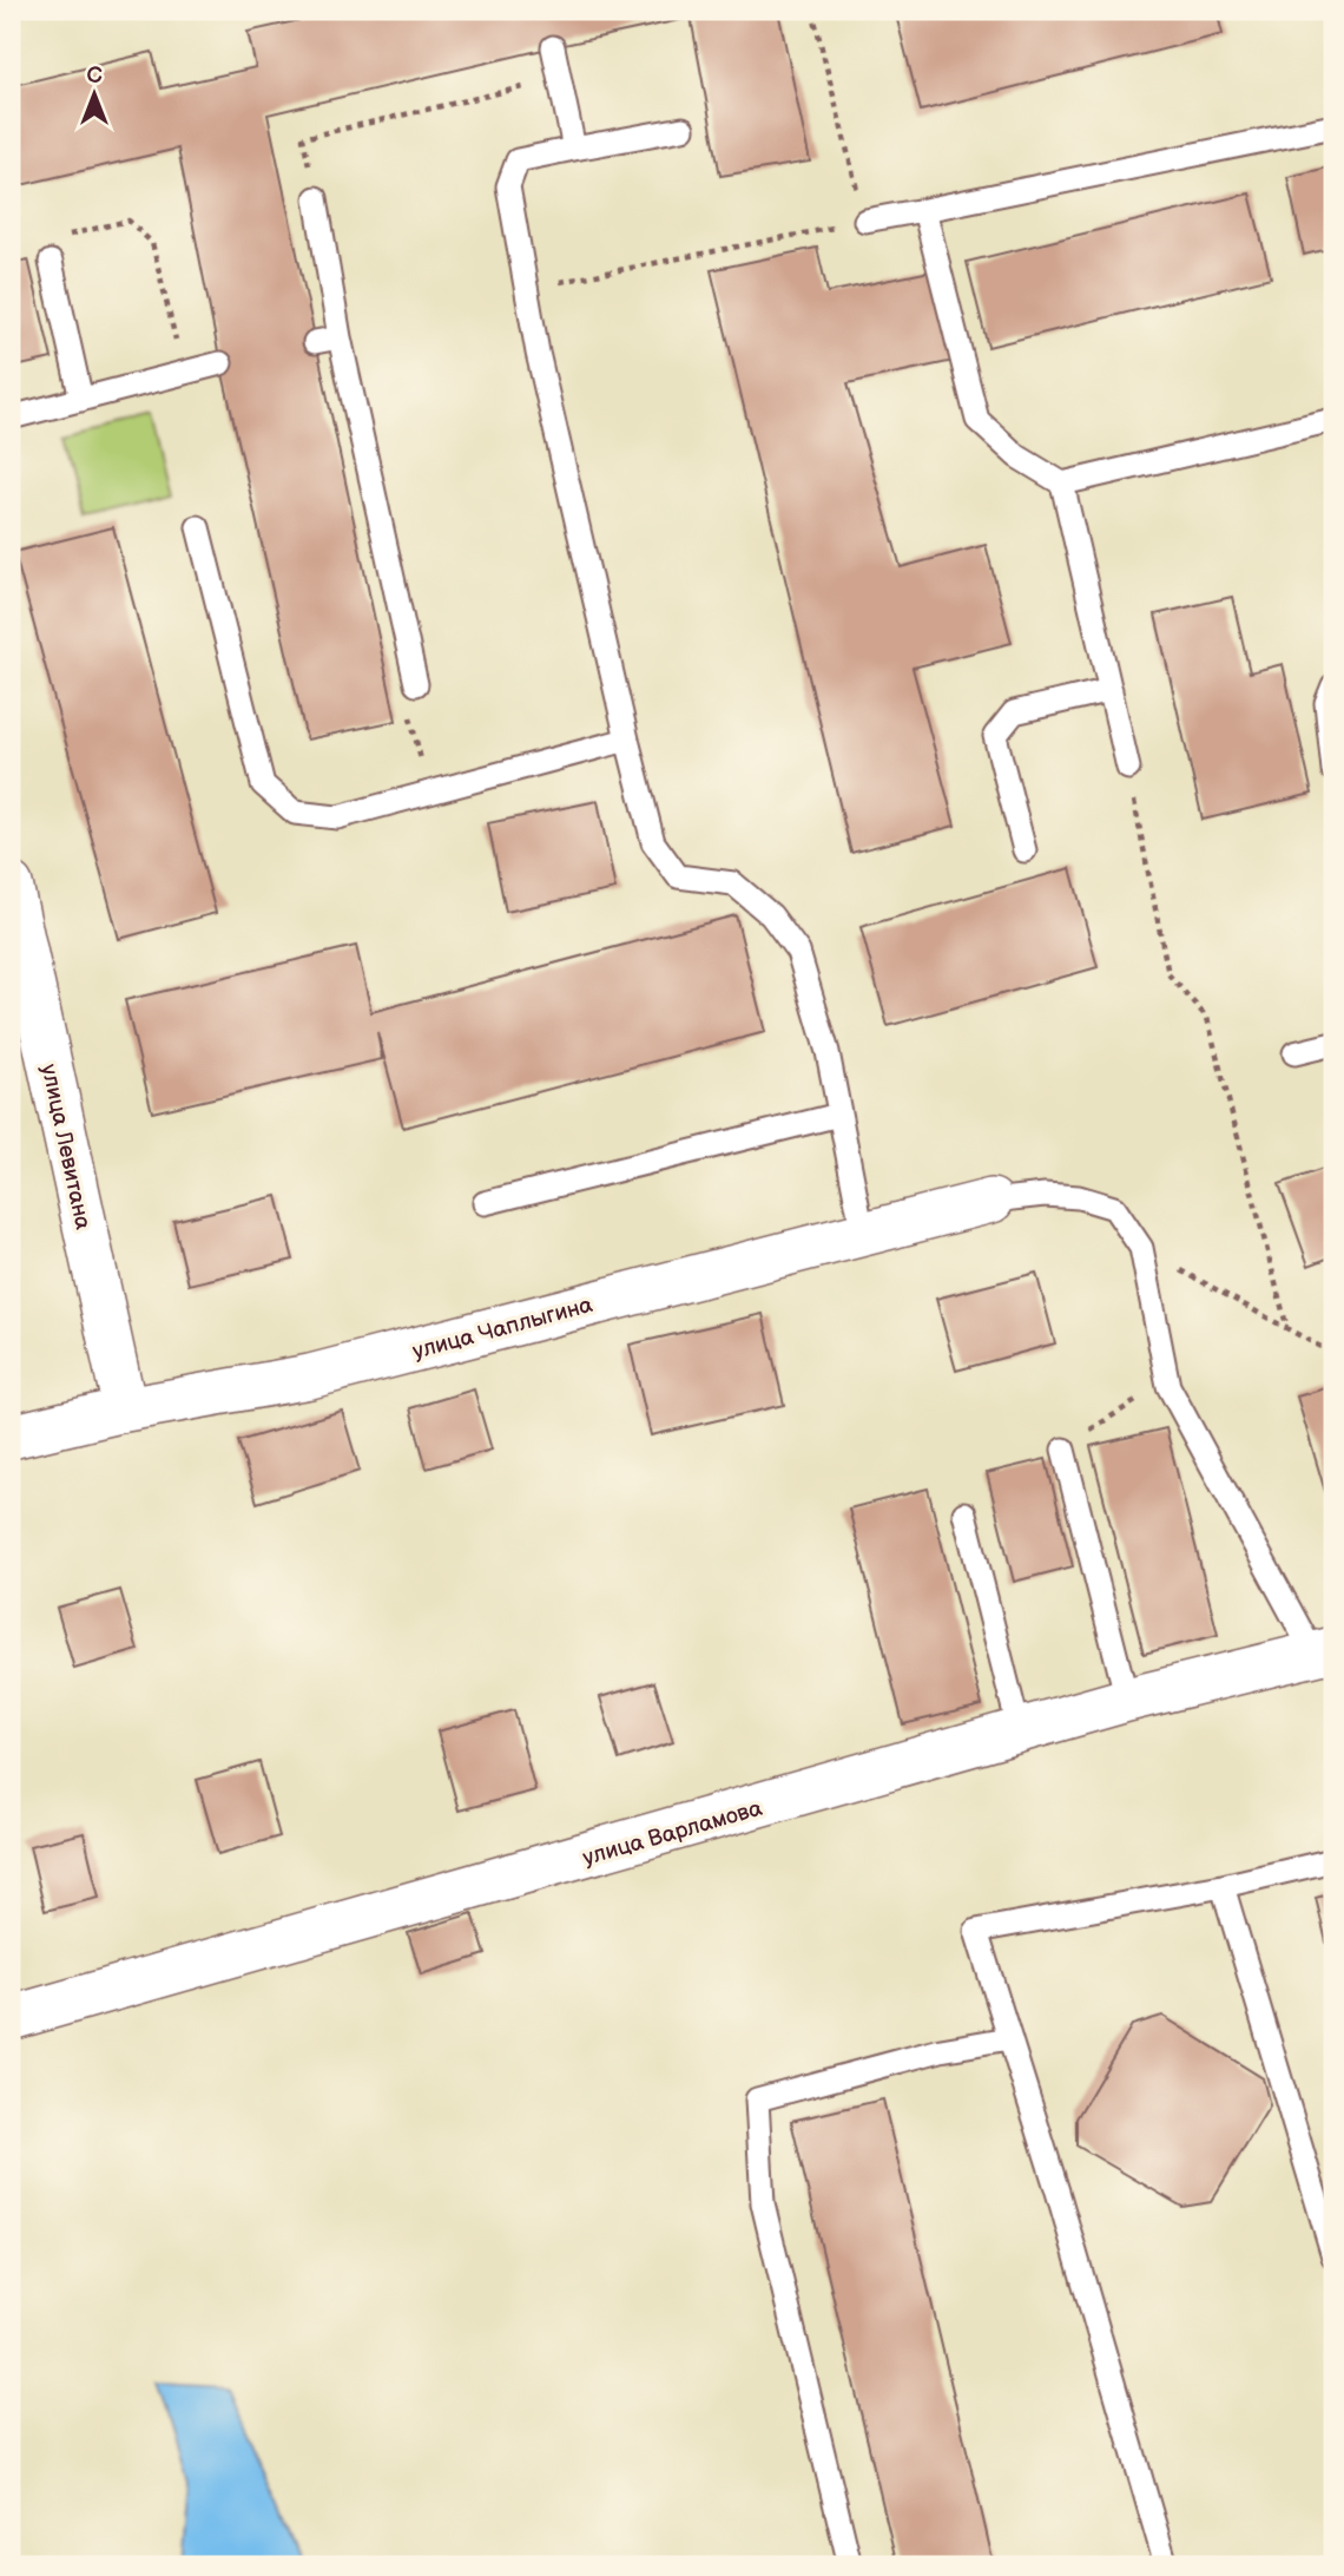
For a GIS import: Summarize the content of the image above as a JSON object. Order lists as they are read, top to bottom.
{
  "streets": {
    "street": ["улица Левитана", "улица Чаплыгина", "улица Варламова"]
  },
  "crossings": [
    ["улица Левитана", "улица Чаплыгина"]
  ],
  "north": "top"
}
